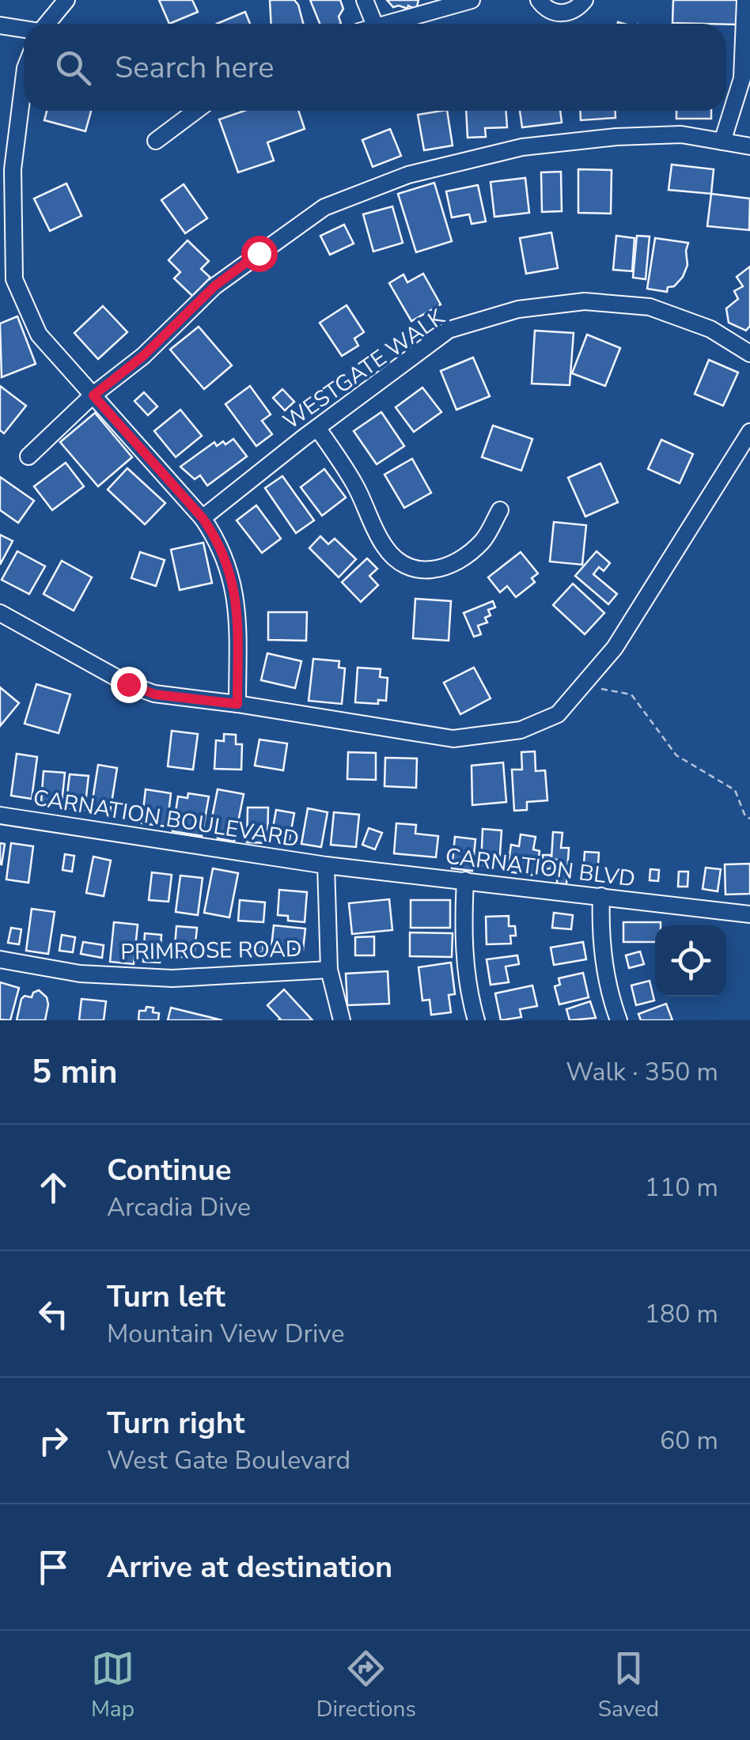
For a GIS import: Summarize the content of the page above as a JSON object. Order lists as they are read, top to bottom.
{
  "streets": {
    "street": [
      "WESTGATE WALK",
      "CARNATION BOULEVARD",
      "CARNATION BLVD",
      "PRIMROSE ROAD"
    ]
  },
  "crossings": [
    ["CARNATION BOULEVARD", "CARNATION BLVD"]
  ],
  "page": {
    "search": "Search here",
    "heading": ["5 min", "Walk · 350 m"],
    "list": [
      ["Continue", "Arcadia Dive", "110 m"],
      ["Turn left", "Mountain View Drive", "180 m"],
      ["Turn right", "West Gate Boulevard", "60 m"],
      "Arrive at destination"
    ],
    "nav": ["Map", "Directions", "Saved"]
  }
}
